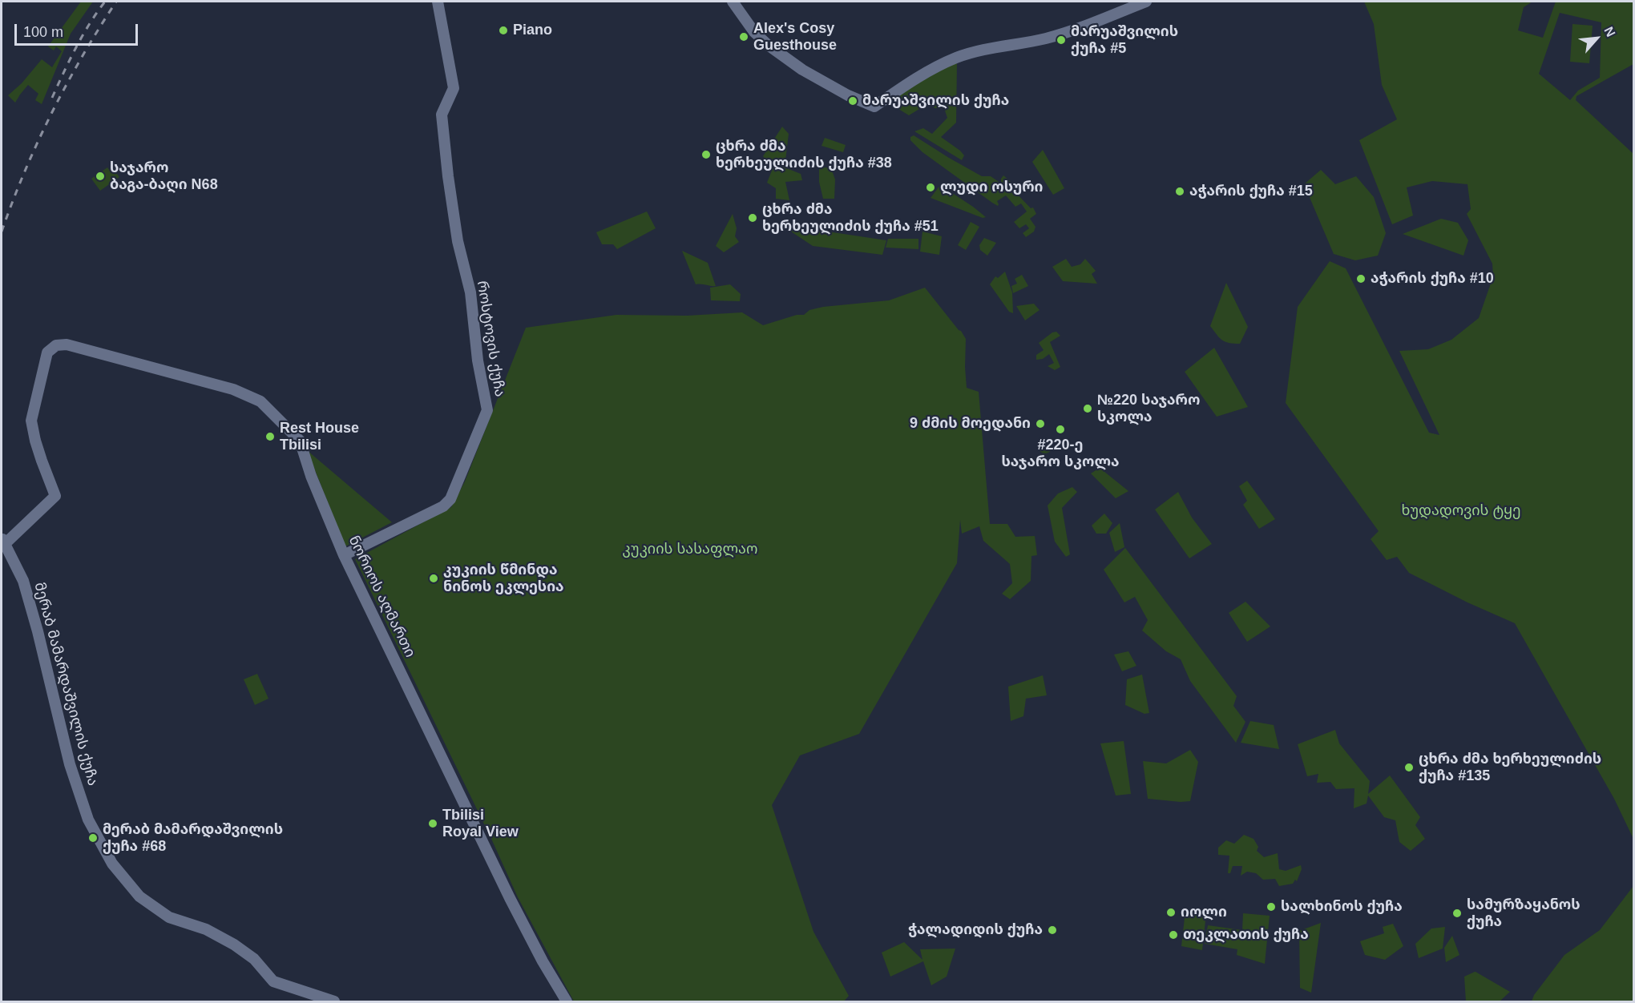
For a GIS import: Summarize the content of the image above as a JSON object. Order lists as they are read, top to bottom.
{
  "streets": {
    "street": ["როსტოვის ქუჩა", "ნორიოს აღმართი", "მერაბ მამარდაშვილის ქუჩა"]
  },
  "crossings": [
    ["როსტოვის ქუჩა", "ნორიოს აღმართი"],
    ["ნორიოს აღმართი", "მერაბ მამარდაშვილის ქუჩა"]
  ],
  "parks": ["ხუდადოვის ტყე", "კუკიის სასაფლაო"],
  "places": [
    "Piano",
    "Alex's Cosy Guesthouse",
    "მარუაშვილის ქუჩა #5",
    "მარუაშვილის ქუჩა",
    "ცხრა ძმა ხერხეულიძის ქუჩა #38",
    "საჯარო ბაგა-ბაღი N68",
    "ლუდი ოსური",
    "აჭარის ქუჩა #15",
    "ცხრა ძმა ხერხეულიძის ქუჩა #51",
    "აჭარის ქუჩა #10",
    "№220 საჯარო სკოლა",
    "9 ძმის მოედანი",
    "#220-ე საჯარო სკოლა",
    "Rest House Tbilisi",
    "კუკიის წმინდა ნინოს ეკლესია",
    "ცხრა ძმა ხერხეულიძის ქუჩა #135",
    "Tbilisi Royal View",
    "მერაბ მამარდაშვილის ქუჩა #68",
    "სალხინოს ქუჩა",
    "იოლი",
    "სამურზაყანოს ქუჩა",
    "ჭალადიდის ქუჩა",
    "თეკლათის ქუჩა"
  ],
  "scale_bar": "100 m",
  "north": "top right"
}
